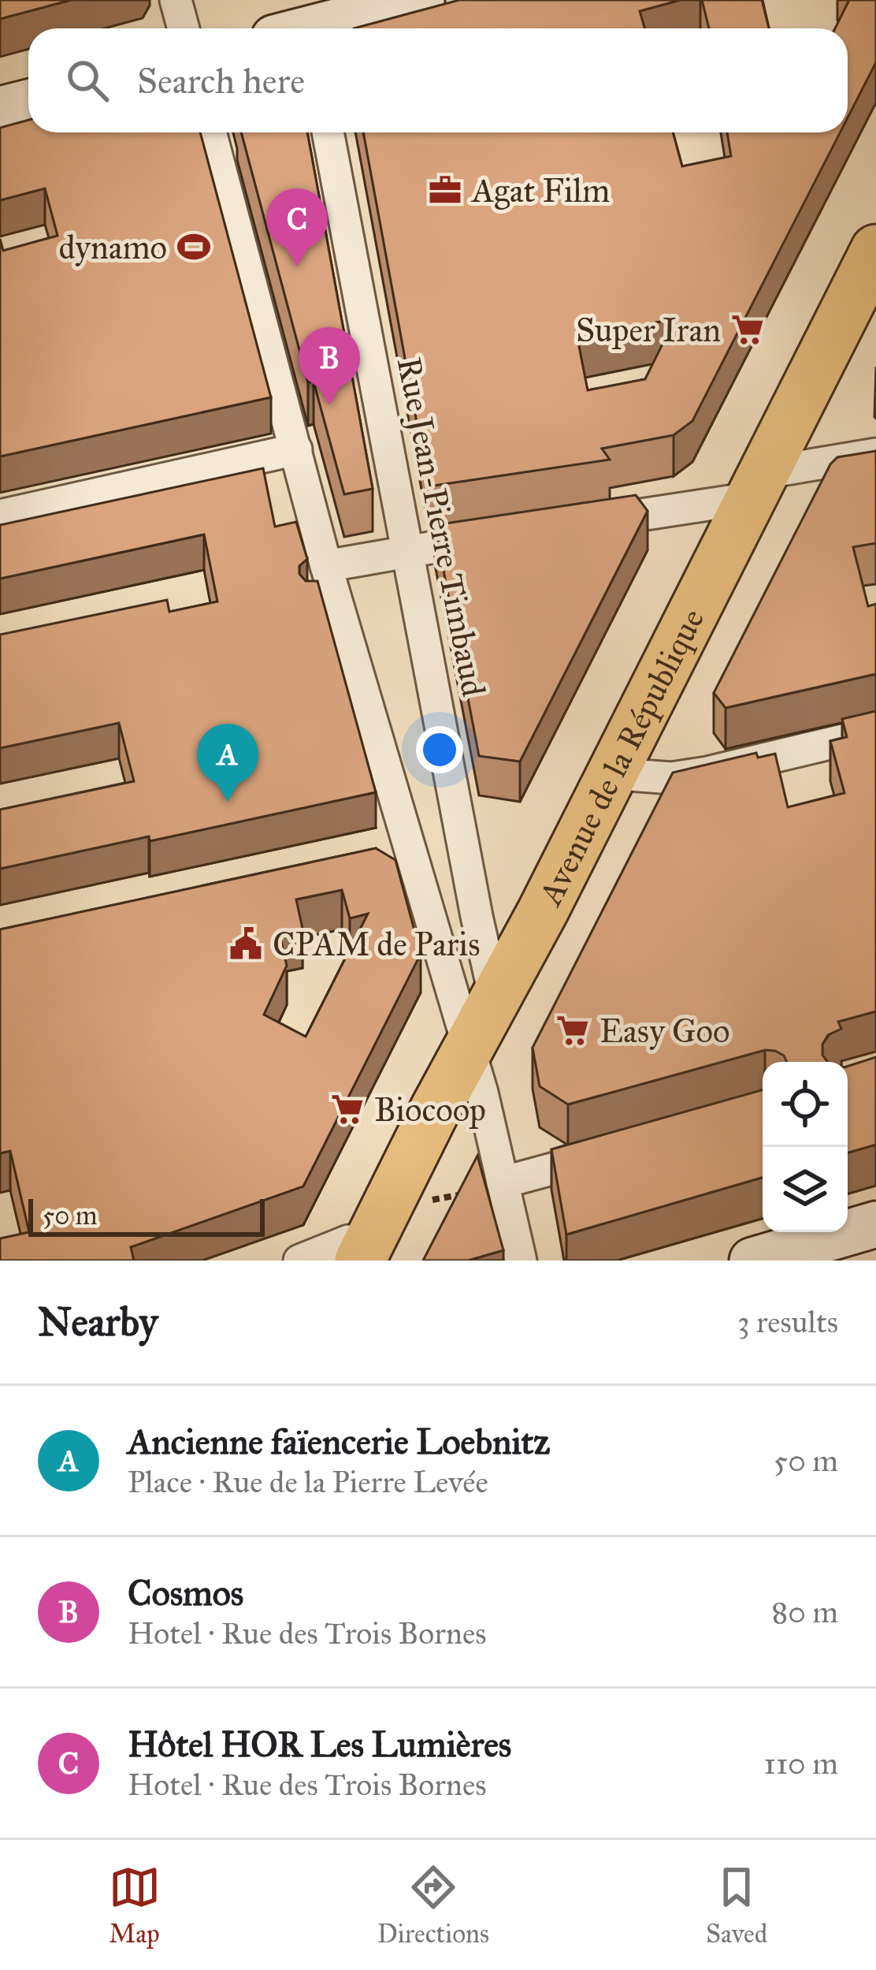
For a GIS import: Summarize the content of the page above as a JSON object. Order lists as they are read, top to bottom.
{
  "streets": {
    "main road": ["Avenue de la République"],
    "street": ["Rue Jean-Pierre Timbaud"]
  },
  "crossings": [
    ["Rue Jean-Pierre Timbaud", "Avenue de la République"]
  ],
  "places": {
    "office": ["Agat Film"],
    "sports": ["dynamo"],
    "supermarket": ["Super Iran", "Easy Goo", "Biocoop"],
    "public building": ["CPAM de Paris"]
  },
  "scale_bar": "50 m",
  "page": {
    "search": "Search here",
    "pins": ["C", "B", "A"],
    "scale": "50 m",
    "heading": ["Nearby", "3 results"],
    "list": [
      {
        "mark": "A",
        "name": "Ancienne faïencerie Loebnitz",
        "note": "Place · Rue de la Pierre Levée",
        "value": "50 m"
      },
      {
        "mark": "B",
        "name": "Cosmos",
        "note": "Hotel · Rue des Trois Bornes",
        "value": "80 m"
      },
      {
        "mark": "C",
        "name": "Hôtel HOR Les Lumières",
        "note": "Hotel · Rue des Trois Bornes",
        "value": "110 m"
      }
    ],
    "nav": ["Map", "Directions", "Saved"]
  }
}
